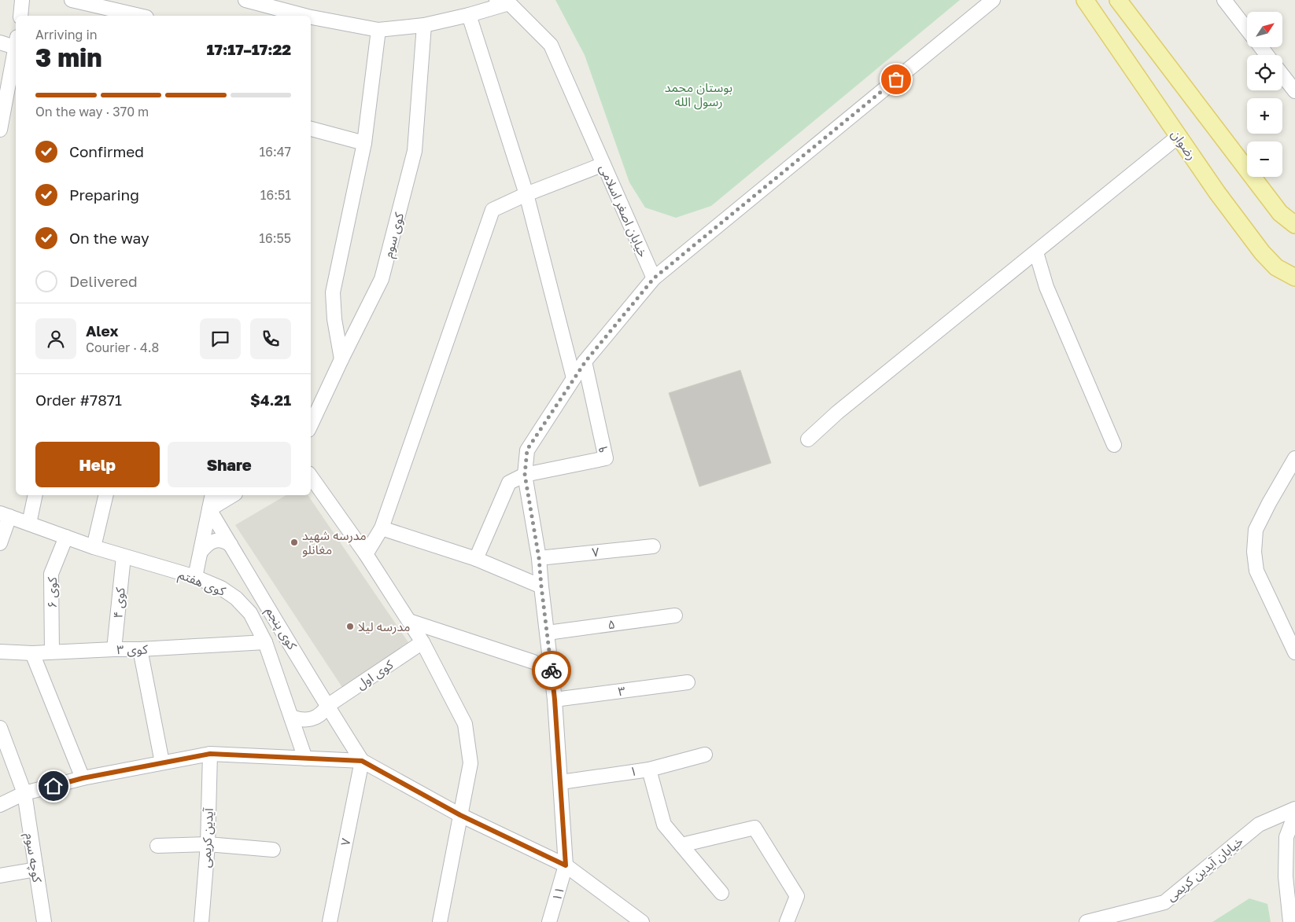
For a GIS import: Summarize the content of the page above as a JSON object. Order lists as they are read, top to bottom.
{
  "streets": {
    "main road": ["رضوان"],
    "street": [
      "خیابان اصغر اسلامی",
      "کوی سوم",
      "۹",
      "۷",
      "کوی هفتم",
      "کوی ۶",
      "کوی ۴",
      "۵",
      "کوی پنجم",
      "کوی ۳",
      "کوی اول",
      "۳",
      "۱",
      "آیدین کریمی",
      "کوچه سوم",
      "خیابان آیدین کریمی",
      "۱۱"
    ]
  },
  "crossings": [
    ["خیابان اصغر اسلامی", "۱۱"],
    ["۹", "۱۱"],
    ["۷", "کوی پنجم"],
    ["۷", "۱۱"],
    ["کوی هفتم", "کوی ۶"],
    ["کوی هفتم", "کوی ۴"],
    ["کوی هفتم", "کوی ۳"],
    ["کوی هفتم", "کوی اول"],
    ["کوی ۶", "کوی ۳"],
    ["کوی ۴", "کوی ۳"],
    ["۵", "۱۱"],
    ["کوی پنجم", "کوی اول"],
    ["۳", "۱۱"],
    ["۱", "۱۱"]
  ],
  "parks": ["بوستان محمد رسول الله"],
  "places": ["مدرسه شهید مغانلو", "مدرسه لیلا"],
  "north": "top right",
  "page": {
    "map_buttons": ["+", "−"],
    "heading": ["3 min", "Arriving in", "17:17–17:22"],
    "panel": [
      "Alex",
      "Courier · 4.8",
      "Order #7871",
      "$4.21"
    ],
    "bar": "On the way · 370 m",
    "list": [
      ["Confirmed", "16:47"],
      ["Preparing", "16:51"],
      ["On the way", "16:55"],
      "Delivered"
    ],
    "buttons": ["Help", "Share"]
  }
}
